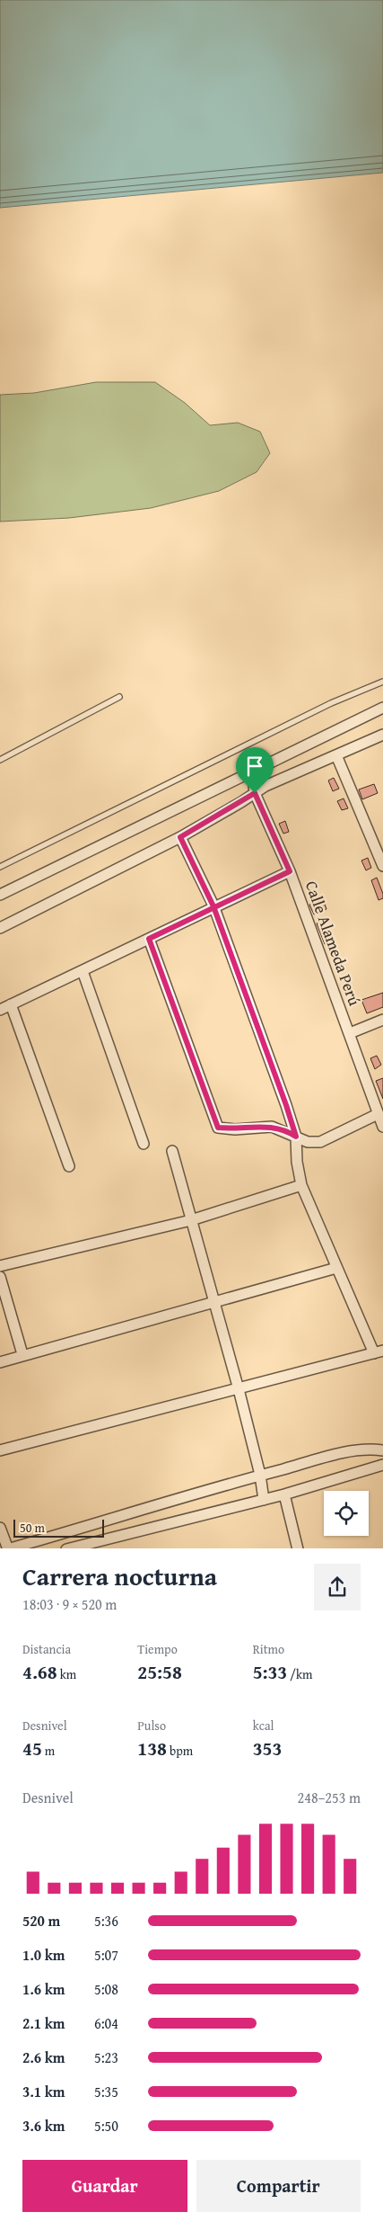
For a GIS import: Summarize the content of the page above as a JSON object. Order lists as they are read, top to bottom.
{
  "streets": {
    "street": ["Calle Alameda Perú"]
  },
  "scale_bar": "50 m",
  "page": {
    "scale": "50 m",
    "heading": ["Carrera nocturna", "18:03 · 9 × 520 m"],
    "stats": [
      ["Distancia", "4.68 km"],
      ["Tiempo", "25:58"],
      ["Ritmo", "5:33 /km"],
      ["Desnivel", "45 m"],
      ["Pulso", "138 bpm"],
      ["kcal", "353"]
    ],
    "chart": ["Desnivel", "248–253 m"],
    "list": [
      {
        "name": "520 m",
        "note": "5:36"
      },
      {
        "name": "1.0 km",
        "note": "5:07"
      },
      {
        "name": "1.6 km",
        "note": "5:08"
      },
      {
        "name": "2.1 km",
        "note": "6:04"
      },
      {
        "name": "2.6 km",
        "note": "5:23"
      },
      {
        "name": "3.1 km",
        "note": "5:35"
      },
      {
        "name": "3.6 km",
        "note": "5:50"
      }
    ],
    "buttons": ["Guardar", "Compartir"]
  }
}
